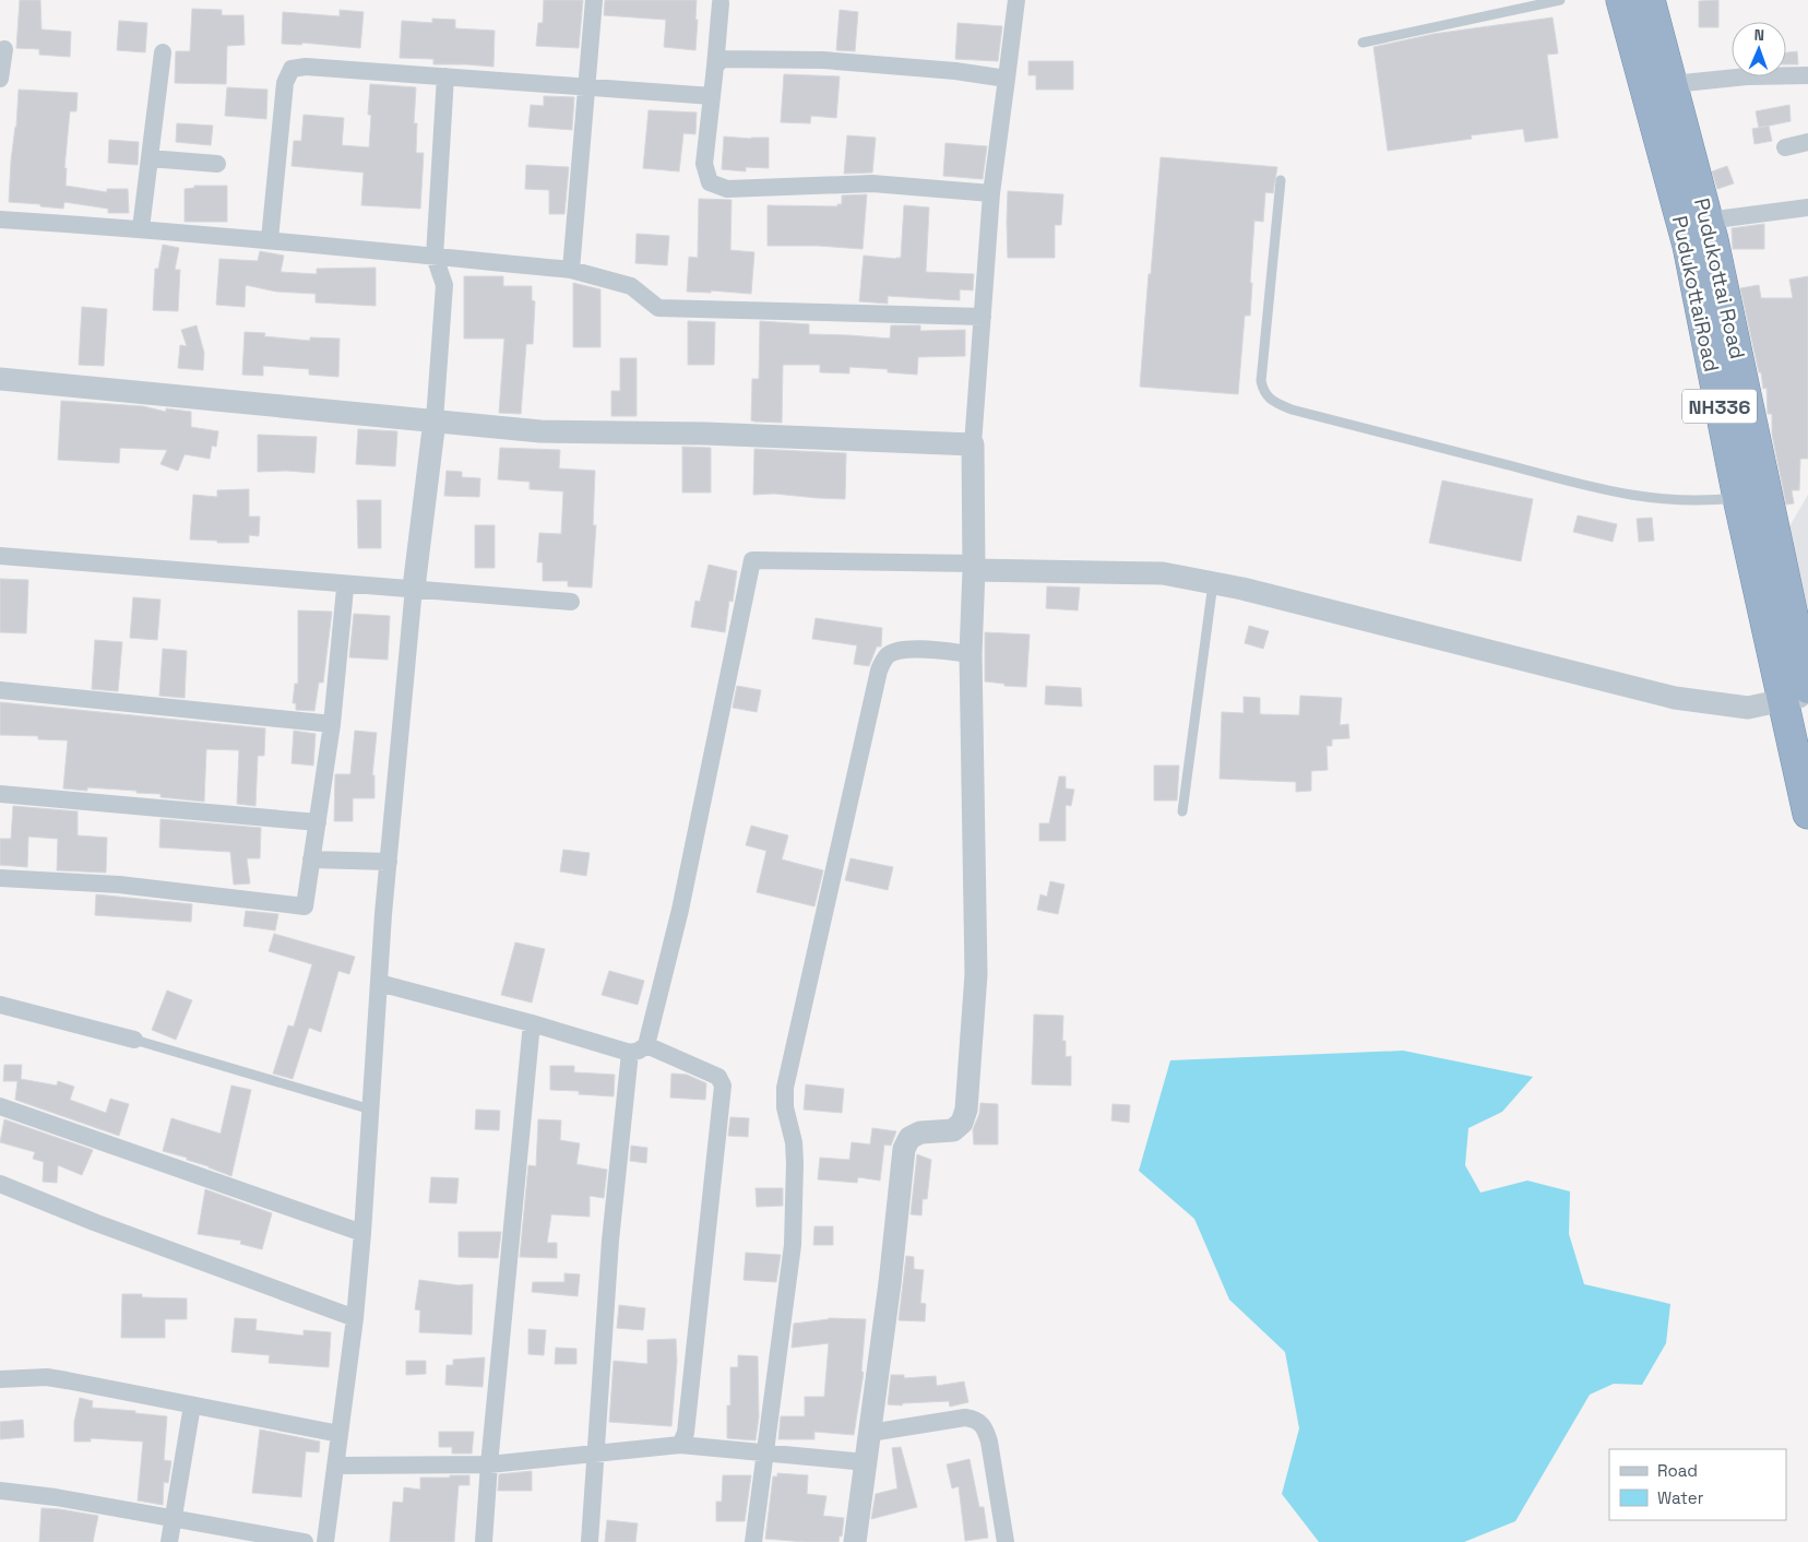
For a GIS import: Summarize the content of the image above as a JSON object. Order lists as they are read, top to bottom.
{
  "streets": {
    "highway": ["Pudukottai Road", "PudukottaiRoad", "NH336"]
  },
  "crossings": [
    ["Pudukottai Road", "PudukottaiRoad"],
    ["Pudukottai Road", "NH336"]
  ],
  "legend": ["Road", "Water"],
  "north": "top"
}
